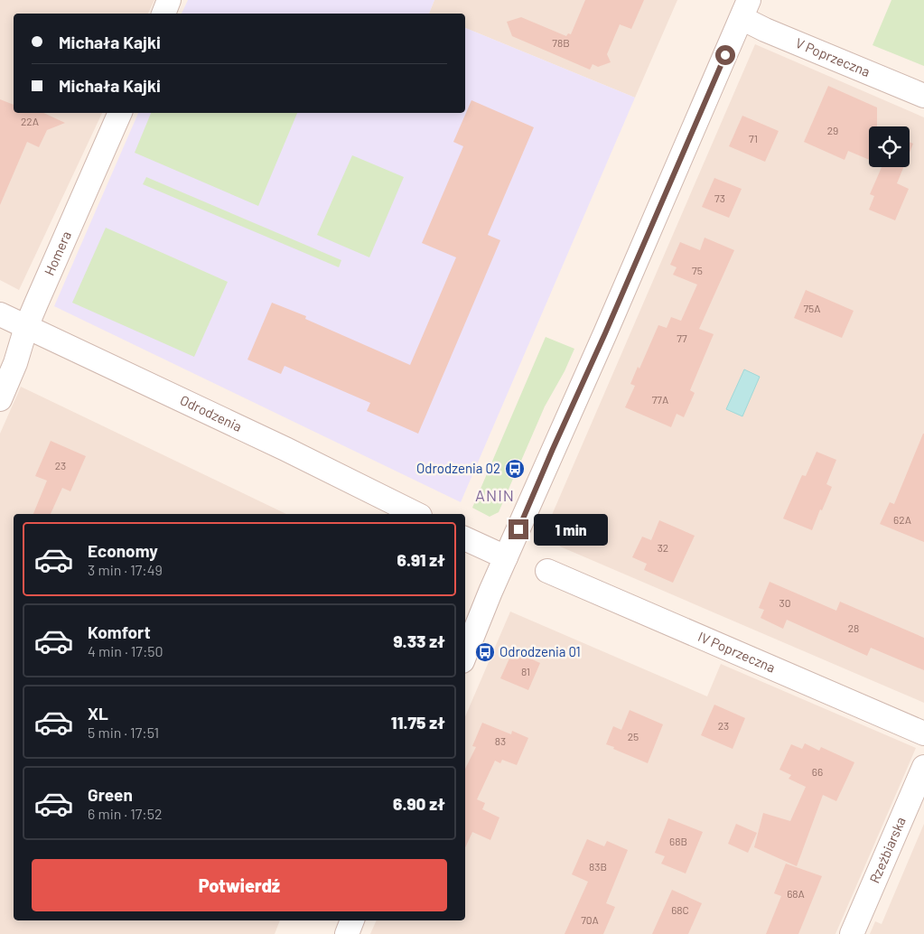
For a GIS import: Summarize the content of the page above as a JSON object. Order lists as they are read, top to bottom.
{
  "streets": {
    "street": [
      "V Poprzeczna",
      "Homera",
      "Odrodzenia",
      "IV Poprzeczna",
      "Rzeźbiarska"
    ]
  },
  "crossings": [
    ["Homera", "Odrodzenia"]
  ],
  "districts": ["ANIN"],
  "places": {
    "bus stop": ["Odrodzenia 02", "Odrodzenia 01"]
  },
  "house_numbers": [
    "78B",
    "22A",
    "29",
    "71",
    "73",
    "75",
    "75A",
    "77",
    "77A",
    "23",
    "62A",
    "32",
    "30",
    "28",
    "81",
    "23",
    "25",
    "83",
    "66",
    "68B",
    "83B",
    "68A",
    "68C",
    "70A"
  ],
  "page": {
    "banner": ["Michała Kajki", "Michała Kajki"],
    "bubble": "1 min",
    "list": [
      {
        "name": "Economy",
        "note": "3 min · 17:49",
        "value": "6.91 zł"
      },
      {
        "name": "Komfort",
        "note": "4 min · 17:50",
        "value": "9.33 zł"
      },
      {
        "name": "XL",
        "note": "5 min · 17:51",
        "value": "11.75 zł"
      },
      {
        "name": "Green",
        "note": "6 min · 17:52",
        "value": "6.90 zł"
      }
    ],
    "buttons": "Potwierdź"
  }
}
